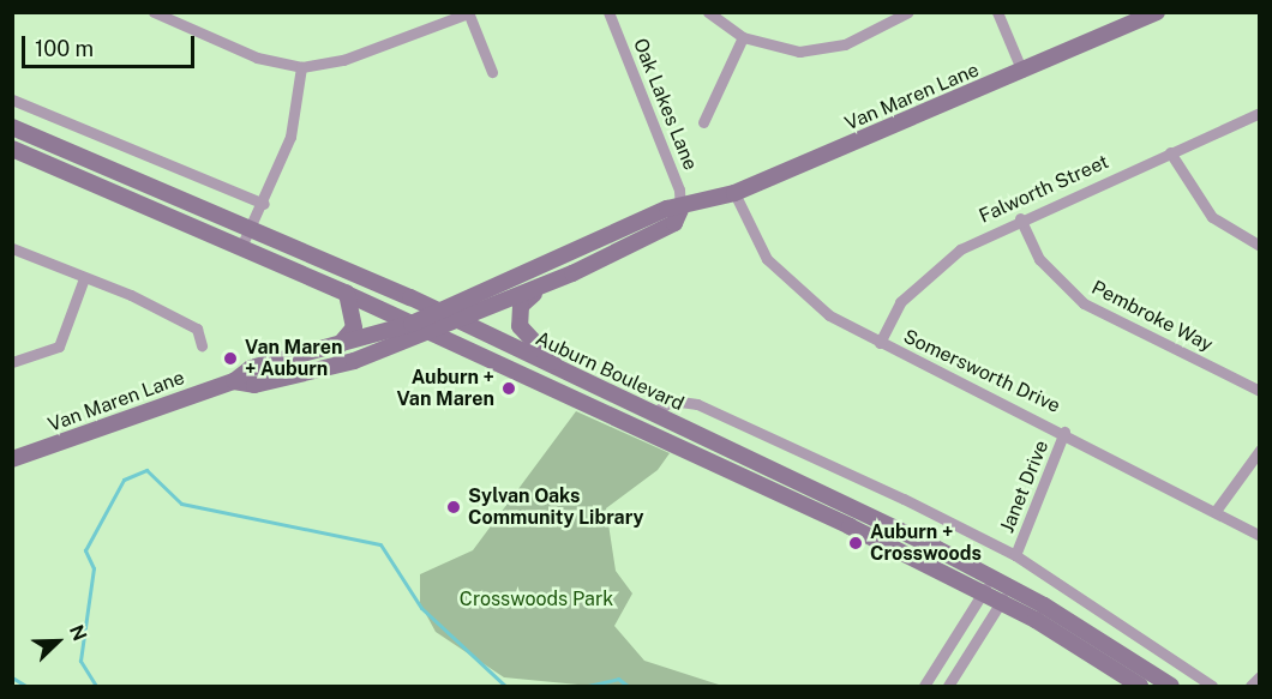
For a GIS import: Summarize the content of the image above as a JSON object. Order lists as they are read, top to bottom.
{
  "streets": {
    "main road": ["Van Maren Lane", "Auburn Boulevard"],
    "street": [
      "Oak Lakes Lane",
      "Falworth Street",
      "Pembroke Way",
      "Somersworth Drive",
      "Janet Drive"
    ]
  },
  "crossings": [
    ["Van Maren Lane", "Oak Lakes Lane"],
    ["Van Maren Lane", "Auburn Boulevard"],
    ["Van Maren Lane", "Somersworth Drive"],
    ["Falworth Street", "Pembroke Way"],
    ["Falworth Street", "Somersworth Drive"],
    ["Somersworth Drive", "Janet Drive"]
  ],
  "parks": ["Crosswoods Park"],
  "places": [
    "Van Maren + Auburn",
    "Auburn + Van Maren",
    "Sylvan Oaks Community Library",
    "Auburn + Crosswoods"
  ],
  "scale_bar": "100 m",
  "north": "top right"
}
